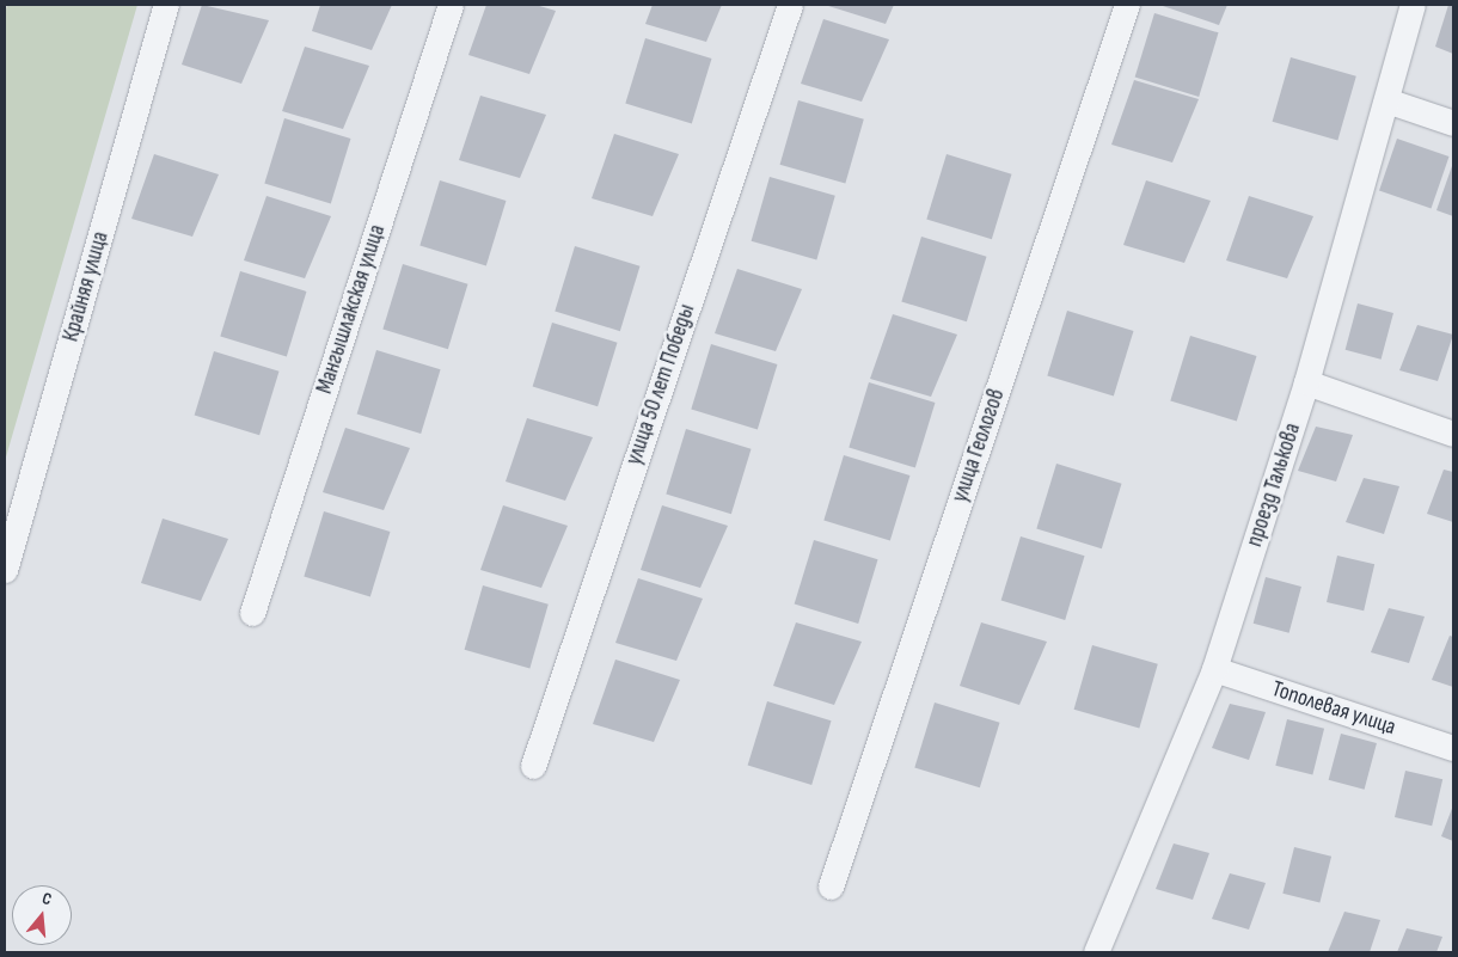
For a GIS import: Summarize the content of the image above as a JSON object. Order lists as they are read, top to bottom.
{
  "streets": {
    "street": [
      "Крайняя улица",
      "Мангышлакская улица",
      "улица 50 лет Победы",
      "улица Геологов",
      "проезд Талькова",
      "Тополевая улица"
    ]
  },
  "crossings": [
    ["проезд Талькова", "Тополевая улица"]
  ],
  "north": "top"
}
